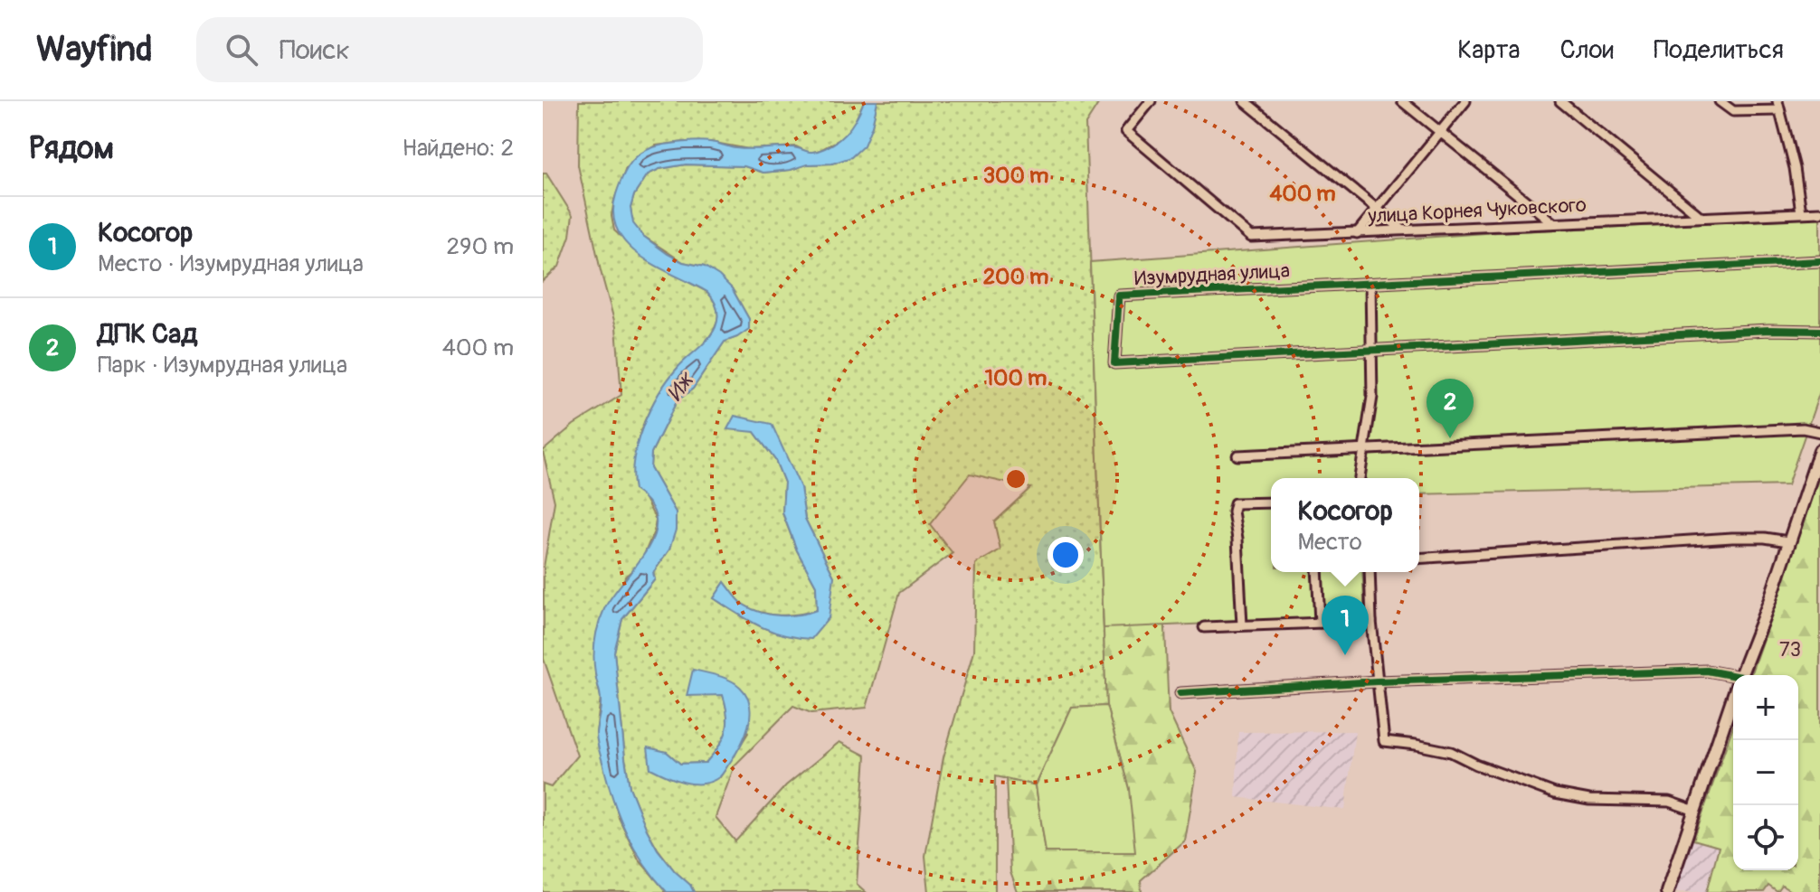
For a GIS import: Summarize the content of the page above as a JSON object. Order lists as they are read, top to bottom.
{
  "streets": {
    "street": ["улица Корнея Чуковского", "Изумрудная улица"]
  },
  "water": ["Иж"],
  "parks": ["73"],
  "page": {
    "header": "Wayfind",
    "search": "Поиск",
    "nav": ["Карта", "Слои", "Поделиться"],
    "heading": ["Рядом", "Найдено: 2"],
    "list": [
      {
        "mark": "1",
        "name": "Косогор",
        "note": "Место · Изумрудная улица",
        "value": "290 m"
      },
      {
        "mark": "2",
        "name": "ДПК Сад",
        "note": "Парк · Изумрудная улица",
        "value": "400 m"
      }
    ],
    "pins": ["2", "1"],
    "popup": ["Косогор", "Место"],
    "map_buttons": ["+", "−"]
  },
  "rings": [
    "300 m",
    "400 m",
    "200 m",
    "100 m"
  ]
}
